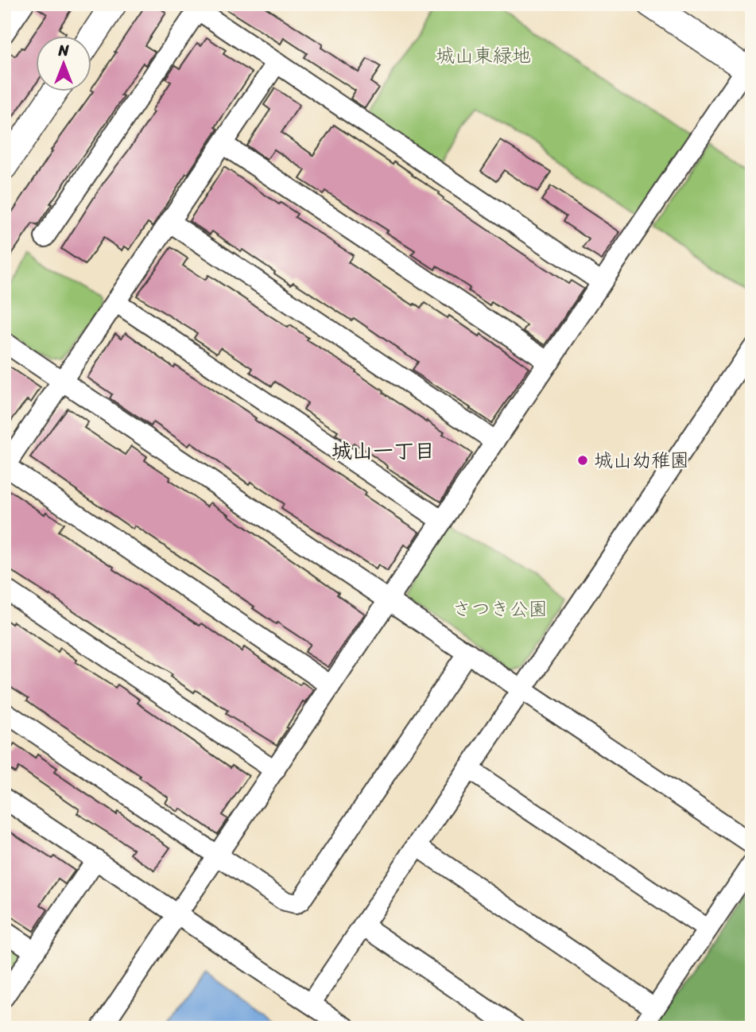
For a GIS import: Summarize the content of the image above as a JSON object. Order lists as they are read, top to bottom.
{
  "districts": ["城山一丁目"],
  "parks": ["城山東緑地", "さつき公園"],
  "places": ["城山幼稚園"],
  "north": "top"
}
